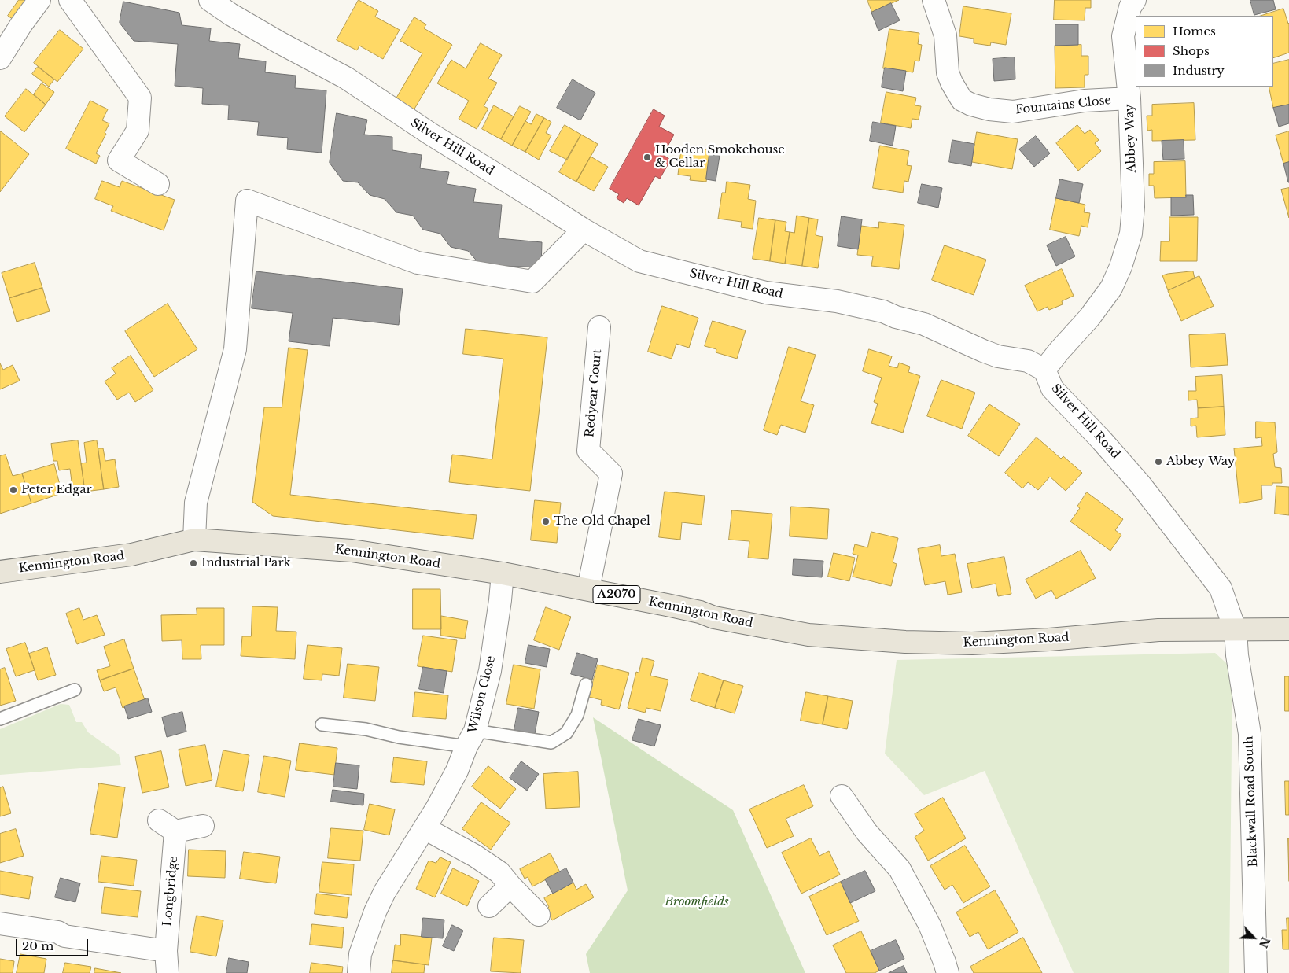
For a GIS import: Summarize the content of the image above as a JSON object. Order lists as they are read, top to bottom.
{
  "streets": {
    "main road": ["Kennington Road", "A2070"],
    "street": [
      "Fountains Close",
      "Abbey Way",
      "Silver Hill Road",
      "Redyear Court",
      "Wilson Close",
      "Blackwall Road South",
      "Longbridge"
    ]
  },
  "crossings": [
    ["Fountains Close", "Abbey Way"],
    ["Abbey Way", "Silver Hill Road"],
    ["Silver Hill Road", "Kennington Road"],
    ["Silver Hill Road", "Blackwall Road South"],
    ["Redyear Court", "Kennington Road"],
    ["Kennington Road", "Wilson Close"],
    ["Kennington Road", "Blackwall Road South"]
  ],
  "parks": ["Broomfields"],
  "places": [
    "Hooden Smokehouse & Cellar",
    "Abbey Way",
    "Peter Edgar",
    "The Old Chapel",
    "Industrial Park"
  ],
  "legend": ["Homes", "Shops", "Industry"],
  "scale_bar": "20 m",
  "north": "bottom right"
}
